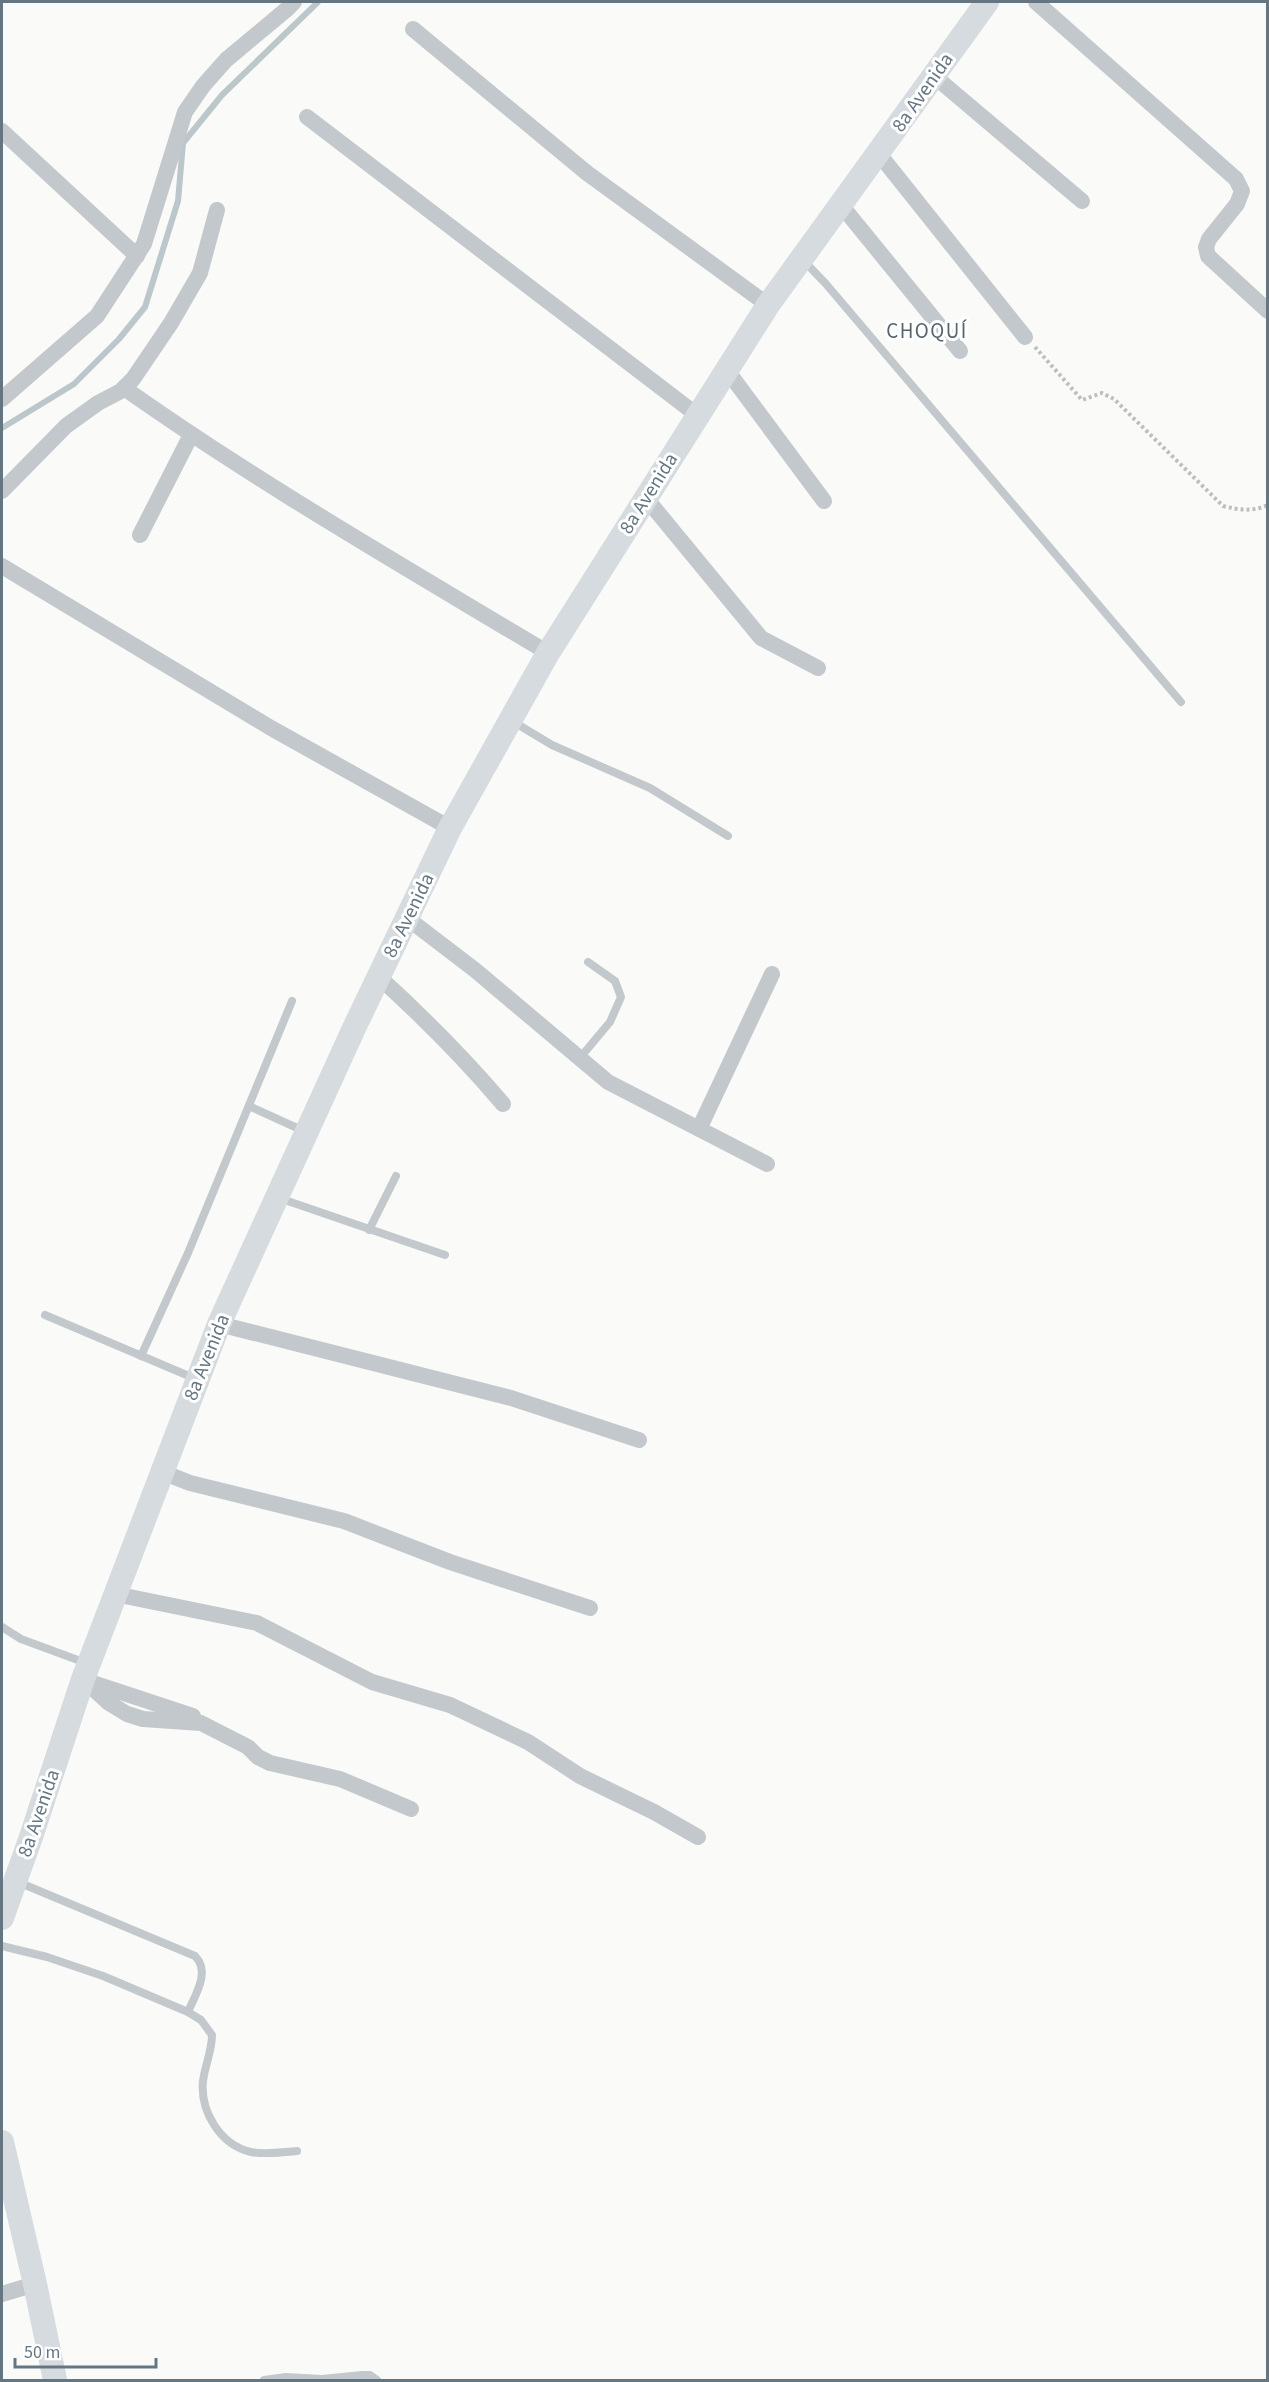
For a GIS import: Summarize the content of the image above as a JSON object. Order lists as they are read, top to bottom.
{
  "streets": {
    "street": ["8a Avenida"]
  },
  "districts": ["CHOQUÍ"],
  "scale_bar": "50 m"
}
